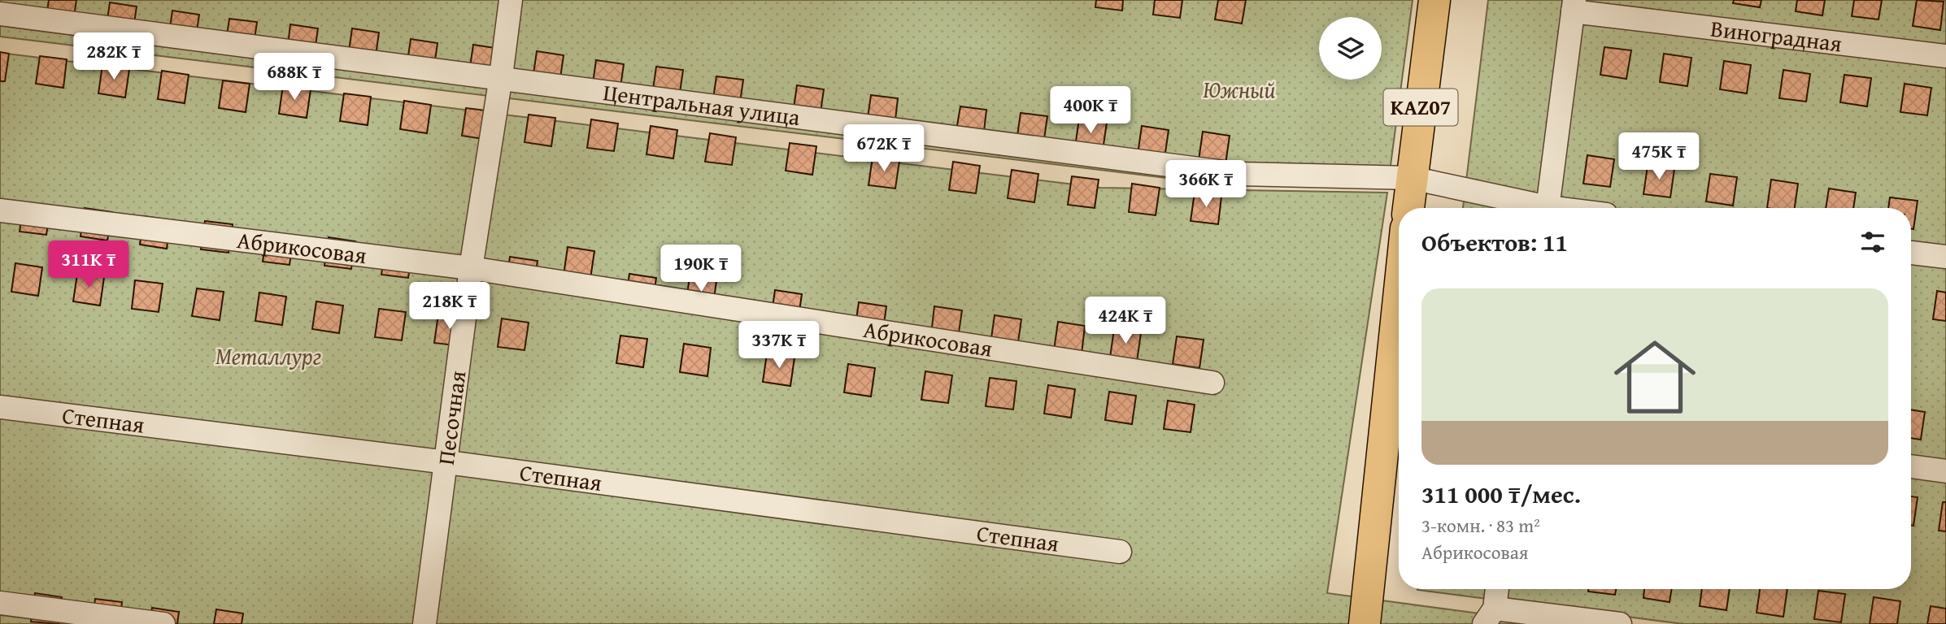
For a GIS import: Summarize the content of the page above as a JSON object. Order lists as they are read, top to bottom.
{
  "streets": {
    "highway": ["KAZ07"],
    "street": [
      "Виноградная",
      "Центральная улица",
      "Абрикосовая",
      "Песочная",
      "Степная"
    ]
  },
  "crossings": [
    ["Центральная улица", "KAZ07"],
    ["Центральная улица", "Песочная"],
    ["Абрикосовая", "Песочная"],
    ["Песочная", "Степная"]
  ],
  "parks": ["Южный", "Металлург"],
  "page": {
    "price": [
      "282K ₸",
      "688K ₸",
      "400K ₸",
      "672K ₸",
      "475K ₸",
      "366K ₸",
      "311K ₸",
      "190K ₸",
      "218K ₸",
      "424K ₸",
      "337K ₸"
    ],
    "heading": "Объектов: 11",
    "list": [
      {
        "name": "311 000 ₸/мес.",
        "note": "3-комн. · 83 m² · Абрикосовая"
      }
    ]
  }
}
